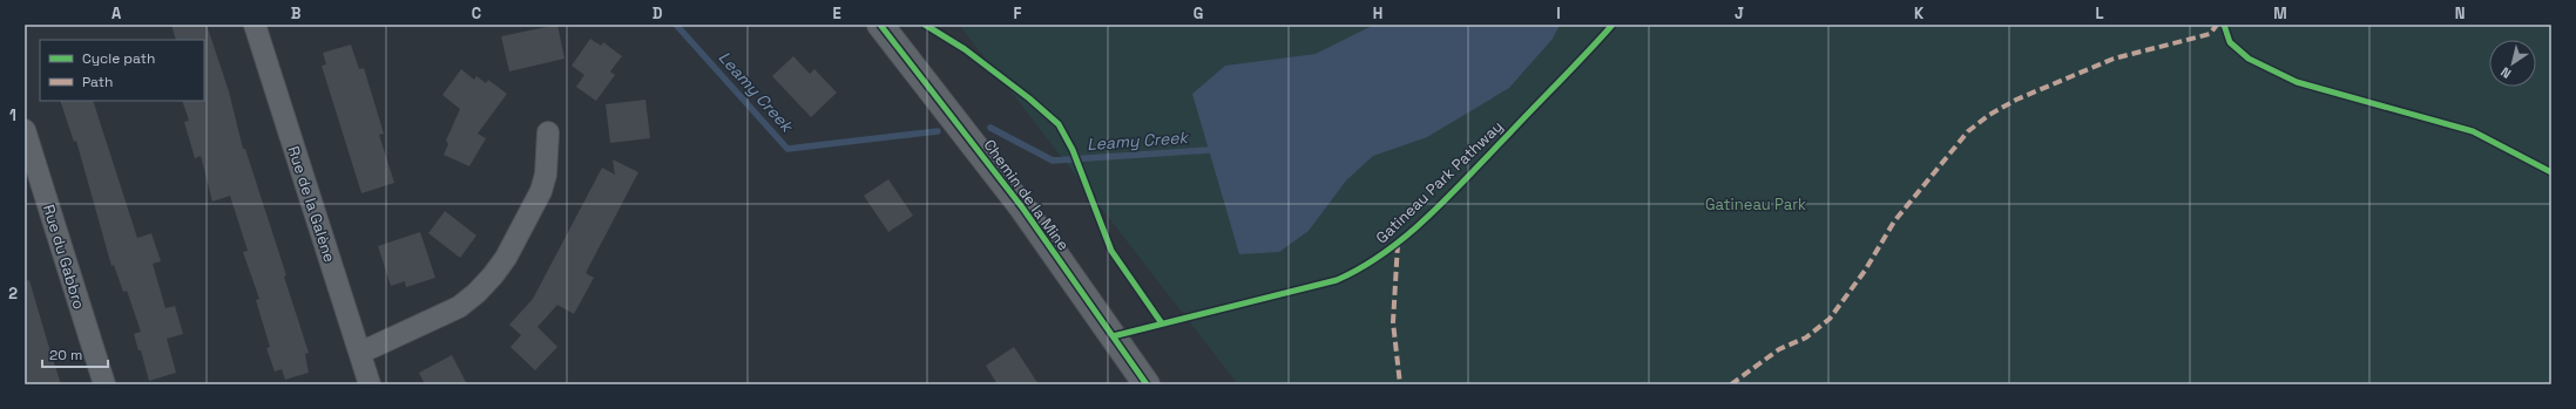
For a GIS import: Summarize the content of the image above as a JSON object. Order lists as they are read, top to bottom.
{
  "streets": {
    "street": ["Chemin de la Mine", "Rue de la Galène", "Rue du Gabbro"],
    "cycle path": ["Gatineau Park Pathway"]
  },
  "water": ["Leamy Creek"],
  "parks": ["Gatineau Park"],
  "legend": ["Cycle path", "Path"],
  "scale_bar": "20 m",
  "north": "bottom left",
  "grid": {
    "columns": [
      "A",
      "B",
      "C",
      "D",
      "E",
      "F",
      "G",
      "H",
      "I",
      "J",
      "K",
      "L",
      "M",
      "N"
    ],
    "rows": ["1", "2"]
  }
}
